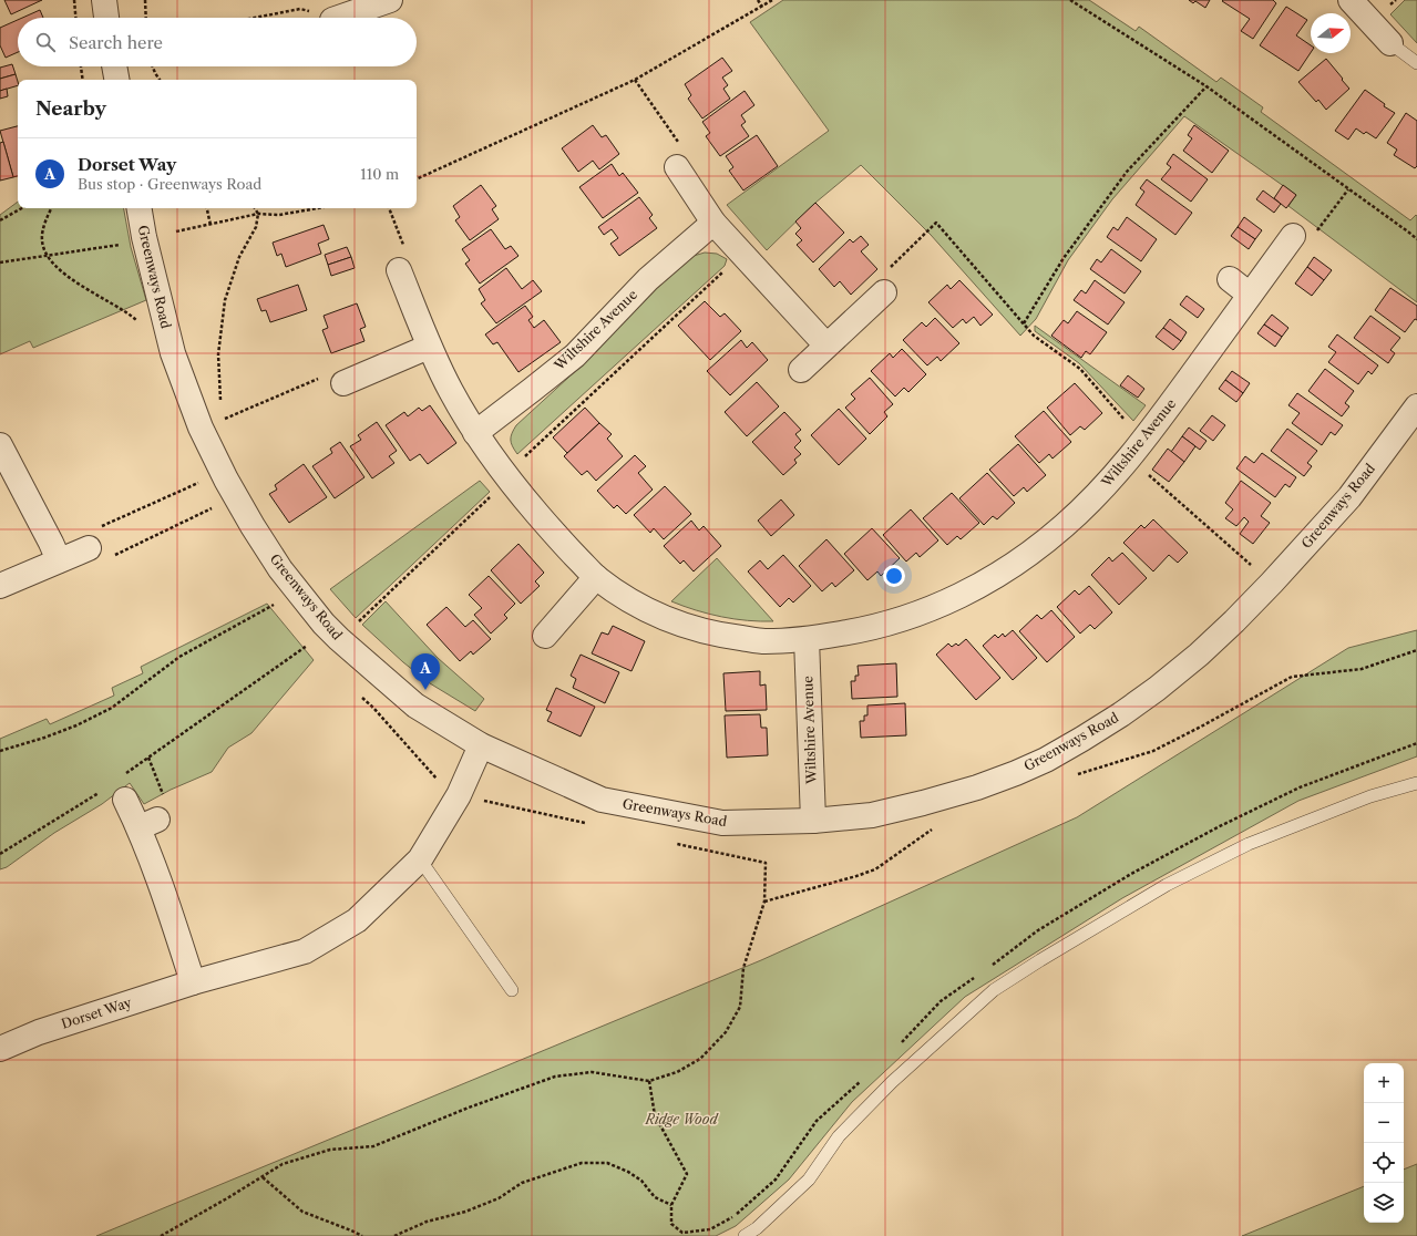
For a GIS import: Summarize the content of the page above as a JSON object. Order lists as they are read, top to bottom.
{
  "streets": {
    "street": ["Greenways Road", "Wiltshire Avenue", "Dorset Way"]
  },
  "crossings": [
    ["Greenways Road", "Wiltshire Avenue"],
    ["Greenways Road", "Dorset Way"]
  ],
  "parks": ["Ridge Wood"],
  "north": "right",
  "page": {
    "search": "Search here",
    "heading": "Nearby",
    "list": [
      {
        "mark": "A",
        "name": "Dorset Way",
        "note": "Bus stop · Greenways Road",
        "value": "110 m"
      }
    ],
    "pins": "A",
    "map_buttons": ["+", "−"]
  }
}
